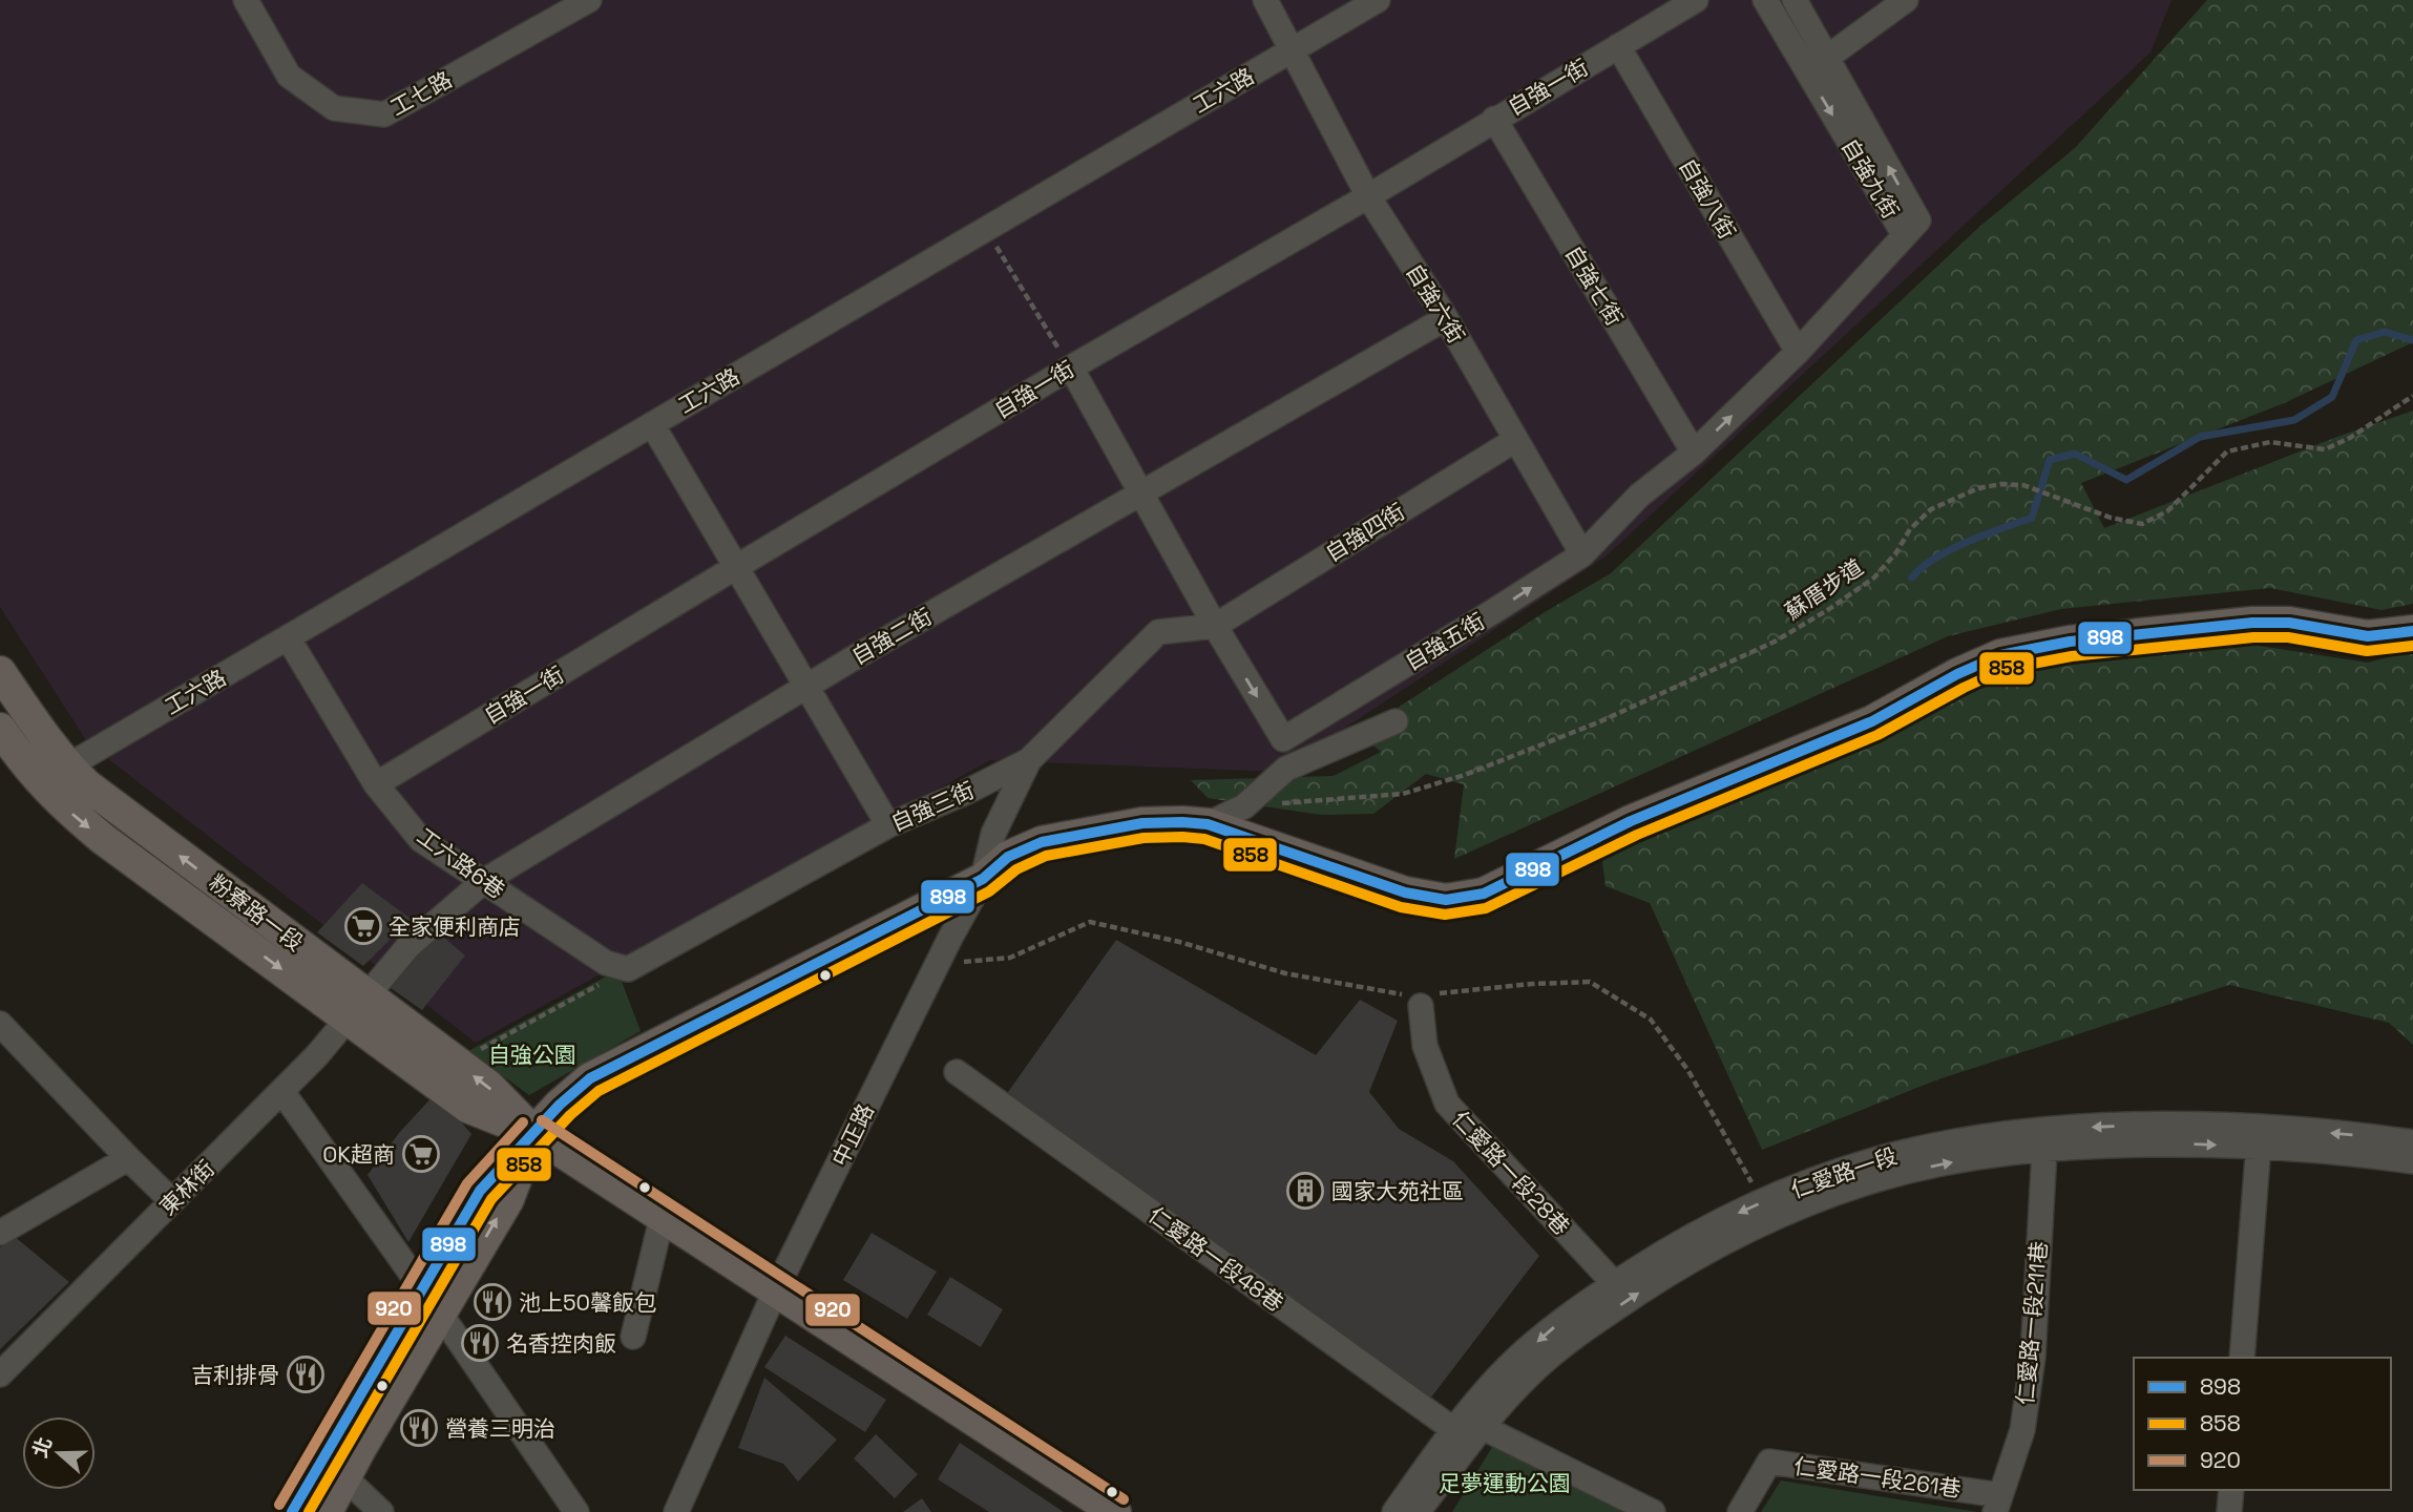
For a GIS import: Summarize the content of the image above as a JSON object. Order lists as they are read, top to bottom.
{
  "streets": {
    "main road": ["粉寮路一段"],
    "street": [
      "自強一街",
      "工六路",
      "工七路",
      "自強九街",
      "自強八街",
      "自強七街",
      "自強六街",
      "自強四街",
      "自強二街",
      "自強五街",
      "自強三街",
      "工六路6巷",
      "中正路",
      "仁愛路一段28巷",
      "仁愛路一段",
      "東林街",
      "仁愛路一段48巷",
      "仁愛路一段211巷",
      "仁愛路一段261巷"
    ],
    "path": ["蘇厝步道"]
  },
  "crossings": [
    ["自強一街", "自強八街"],
    ["自強一街", "自強七街"],
    ["自強一街", "自強六街"],
    ["自強一街", "自強五街"],
    ["自強一街", "工六路6巷"],
    ["工六路", "自強六街"],
    ["工六路", "工六路6巷"],
    ["工六路", "粉寮路一段"],
    ["自強九街", "自強五街"],
    ["自強八街", "自強五街"],
    ["自強七街", "自強五街"],
    ["自強六街", "自強四街"],
    ["自強六街", "自強二街"],
    ["自強六街", "自強五街"],
    ["自強四街", "自強五街"],
    ["自強四街", "自強三街"],
    ["自強二街", "自強五街"],
    ["自強二街", "工六路6巷"],
    ["自強二街", "粉寮路一段"],
    ["自強二街", "東林街"],
    ["自強五街", "自強三街"],
    ["自強三街", "工六路6巷"],
    ["自強三街", "中正路"],
    ["粉寮路一段", "中正路"],
    ["粉寮路一段", "東林街"],
    ["仁愛路一段28巷", "仁愛路一段"],
    ["仁愛路一段", "仁愛路一段48巷"],
    ["仁愛路一段", "仁愛路一段211巷"],
    ["仁愛路一段211巷", "仁愛路一段261巷"]
  ],
  "parks": ["自強公園", "足夢運動公園"],
  "places": {
    "supermarket": ["全家便利商店", "OK超商"],
    "building": ["國家大苑社區"],
    "restaurant": [
      "池上50馨飯包",
      "名香控肉飯",
      "吉利排骨",
      "營養三明治"
    ]
  },
  "lines": ["transit line 898", "transit line 858", "transit line 920"],
  "legend": ["898", "858", "920"],
  "north": "left"
}
